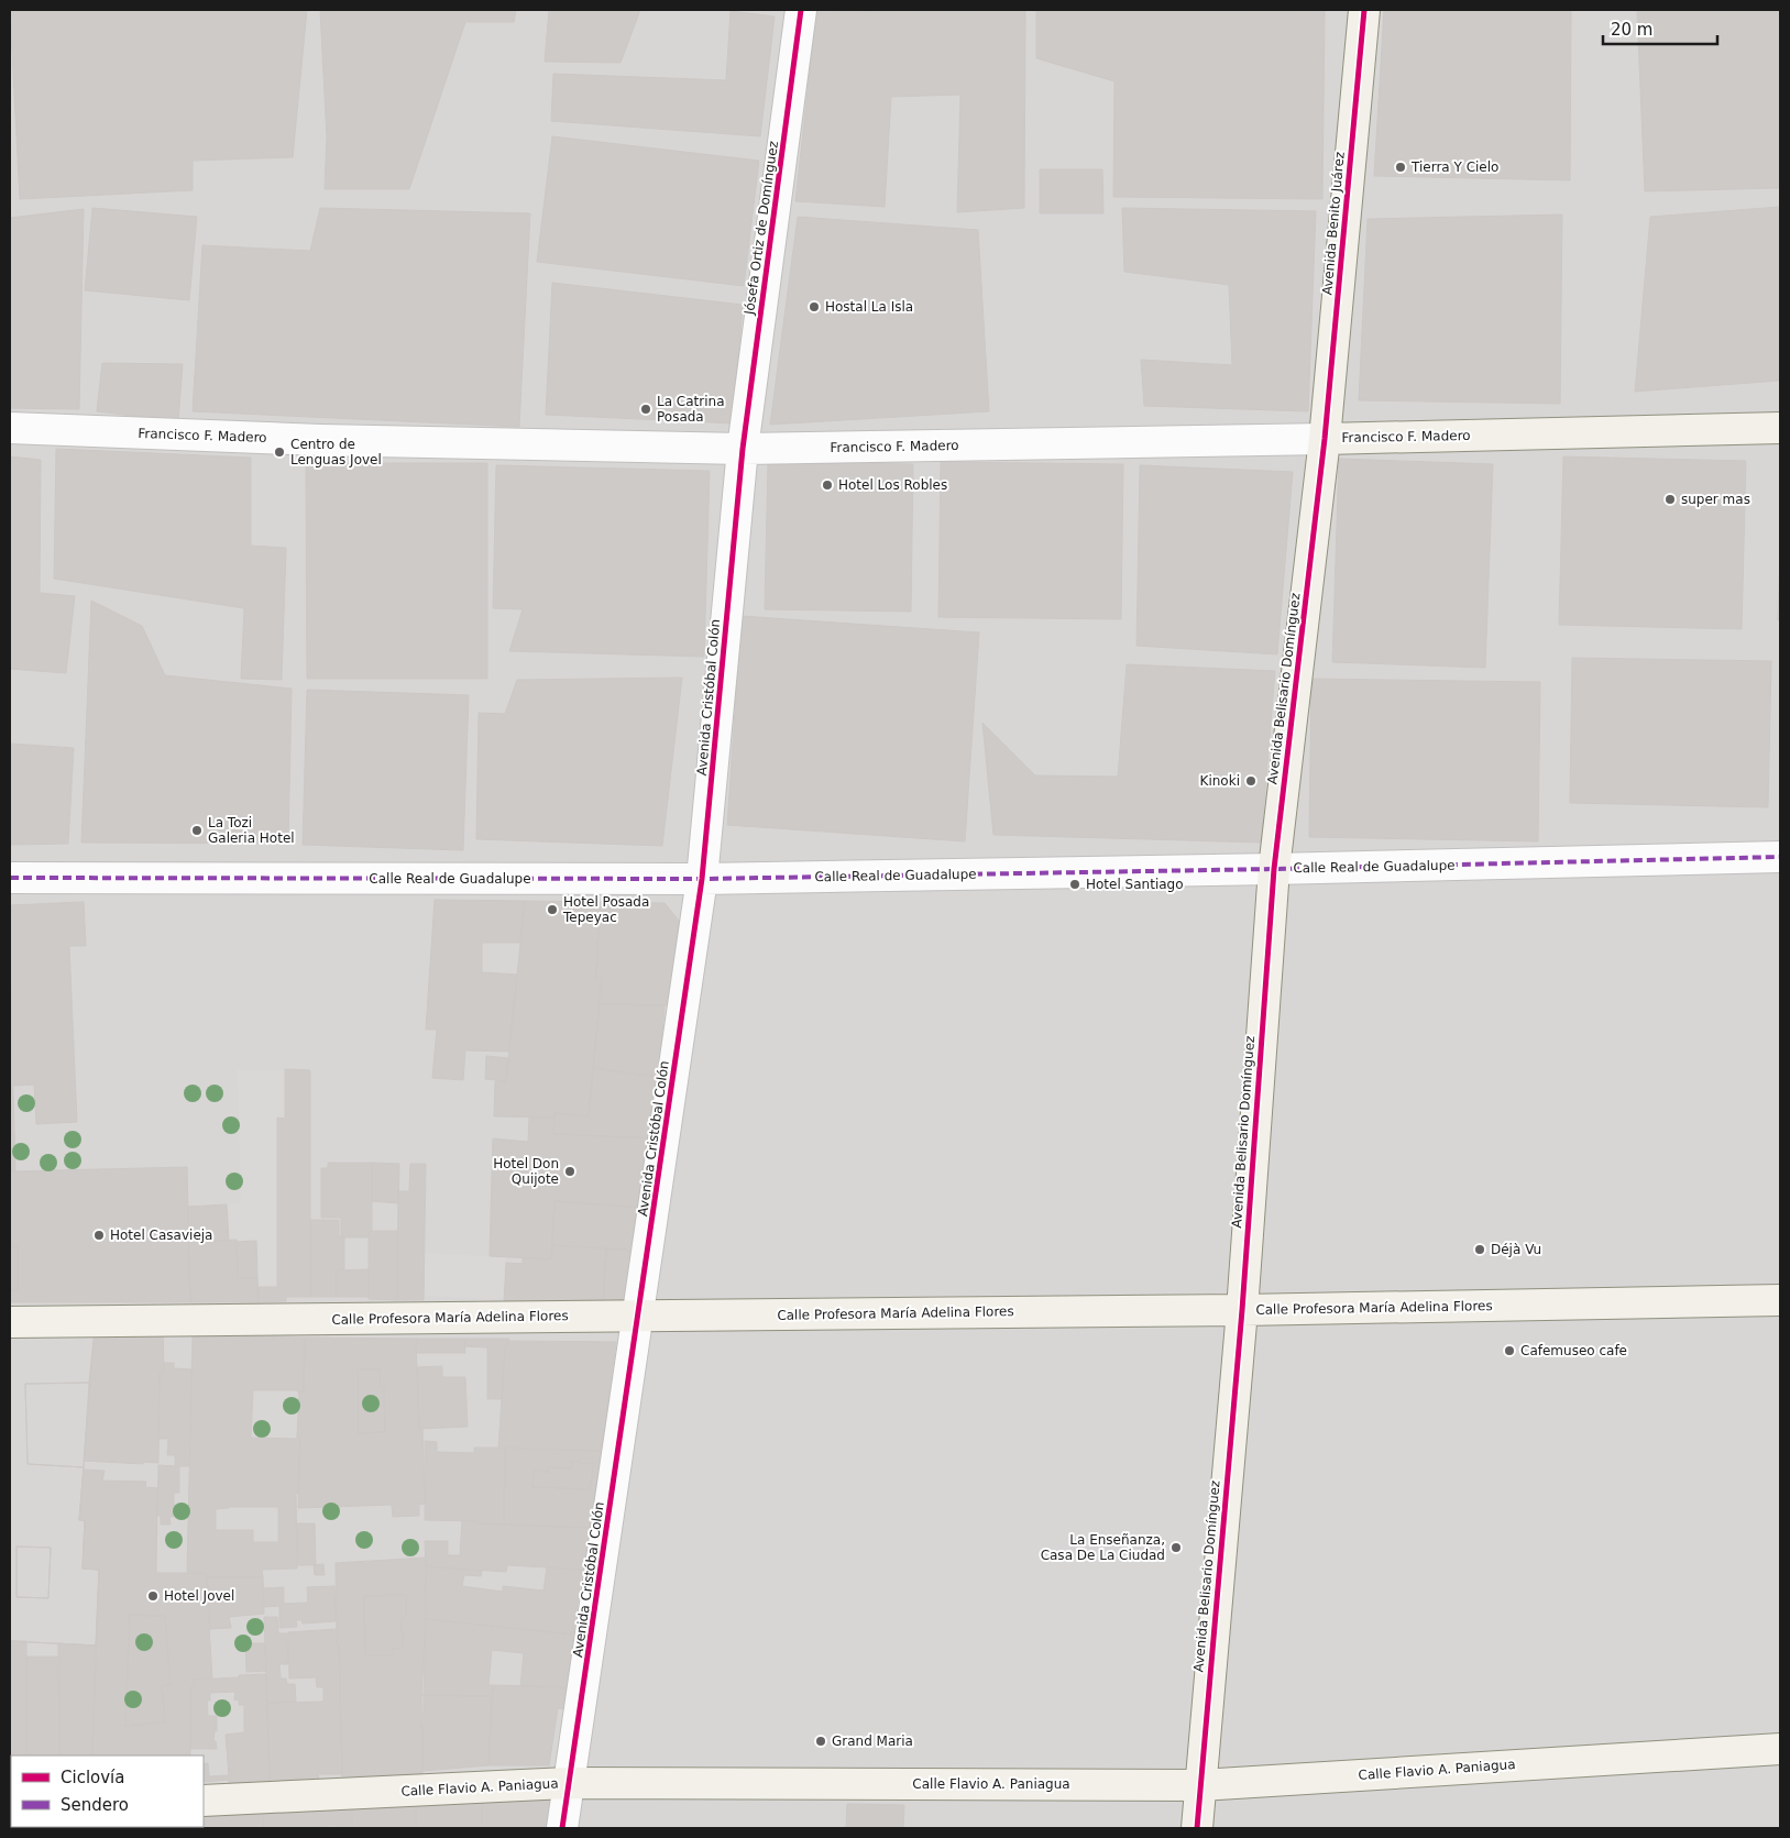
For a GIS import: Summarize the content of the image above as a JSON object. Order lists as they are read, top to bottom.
{
  "streets": {
    "street": [
      "Avenida Benito Juárez",
      "Jósefa Ortiz de Domínguez",
      "Francisco F. Madero",
      "Avenida Belisario Domínguez",
      "Avenida Cristóbal Colón",
      "Calle Real de Guadalupe",
      "Calle Profesora María Adelina Flores",
      "Calle Flavio A. Paniagua"
    ]
  },
  "crossings": [
    ["Avenida Benito Juárez", "Francisco F. Madero"],
    ["Avenida Benito Juárez", "Avenida Belisario Domínguez"],
    ["Jósefa Ortiz de Domínguez", "Francisco F. Madero"],
    ["Jósefa Ortiz de Domínguez", "Avenida Cristóbal Colón"],
    ["Francisco F. Madero", "Avenida Belisario Domínguez"],
    ["Francisco F. Madero", "Avenida Cristóbal Colón"],
    ["Avenida Belisario Domínguez", "Calle Real de Guadalupe"],
    ["Avenida Belisario Domínguez", "Calle Profesora María Adelina Flores"],
    ["Avenida Belisario Domínguez", "Calle Flavio A. Paniagua"],
    ["Avenida Cristóbal Colón", "Calle Real de Guadalupe"],
    ["Avenida Cristóbal Colón", "Calle Profesora María Adelina Flores"],
    ["Avenida Cristóbal Colón", "Calle Flavio A. Paniagua"]
  ],
  "places": [
    "Tierra Y Cielo",
    "Hostal La Isla",
    "La Catrina Posada",
    "Centro de Lenguas Jovel",
    "Hotel Los Robles",
    "super mas",
    "Kinoki",
    "La Tozi Galeria Hotel",
    "Hotel Santiago",
    "Hotel Posada Tepeyac",
    "Hotel Don Quijote",
    "Hotel Casavieja",
    "Déjà Vu",
    "Cafemuseo cafe",
    "La Enseñanza, Casa De La Ciudad",
    "Hotel Jovel",
    "Grand Maria"
  ],
  "legend": ["Ciclovía", "Sendero"],
  "scale_bar": "20 m"
}
